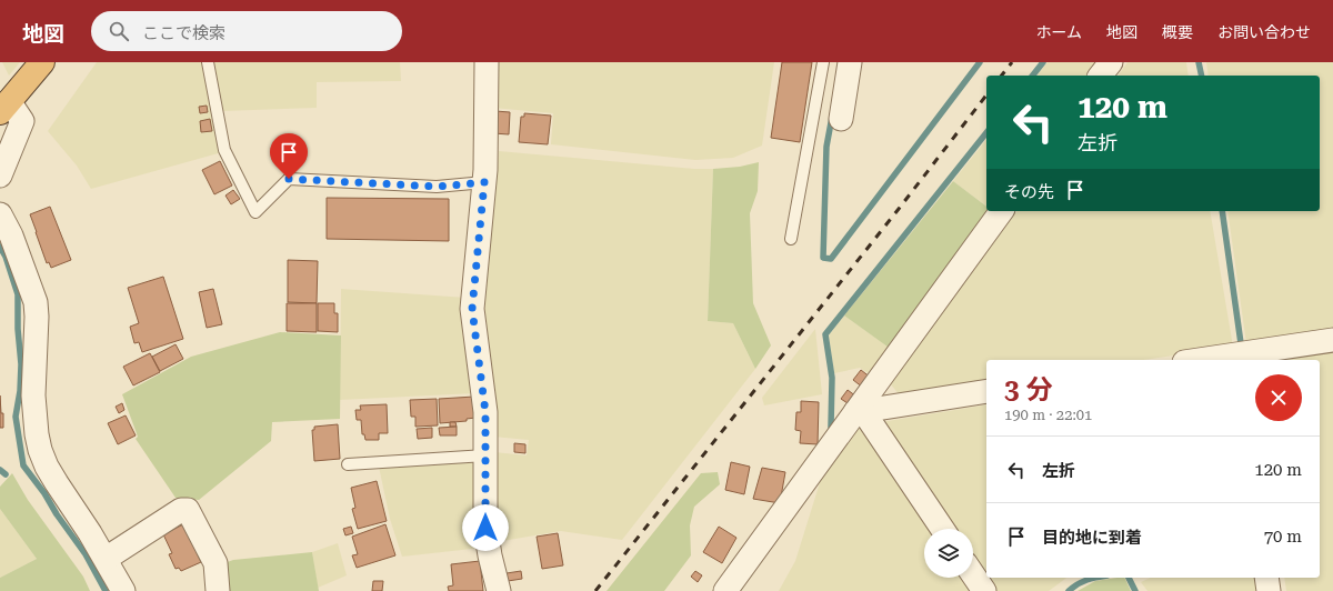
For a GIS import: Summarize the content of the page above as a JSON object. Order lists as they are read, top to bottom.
{
  "page": {
    "header": "地図",
    "search": "ここで検索",
    "nav": [
      "ホーム",
      "地図",
      "概要",
      "お問い合わせ"
    ],
    "turn": ["120 m", "左折"],
    "then": "その先",
    "heading": ["3 分", "190 m · 22:01"],
    "list": [
      {
        "name": "左折",
        "value": "120 m"
      },
      {
        "name": "目的地に到着",
        "value": "70 m"
      }
    ]
  }
}
